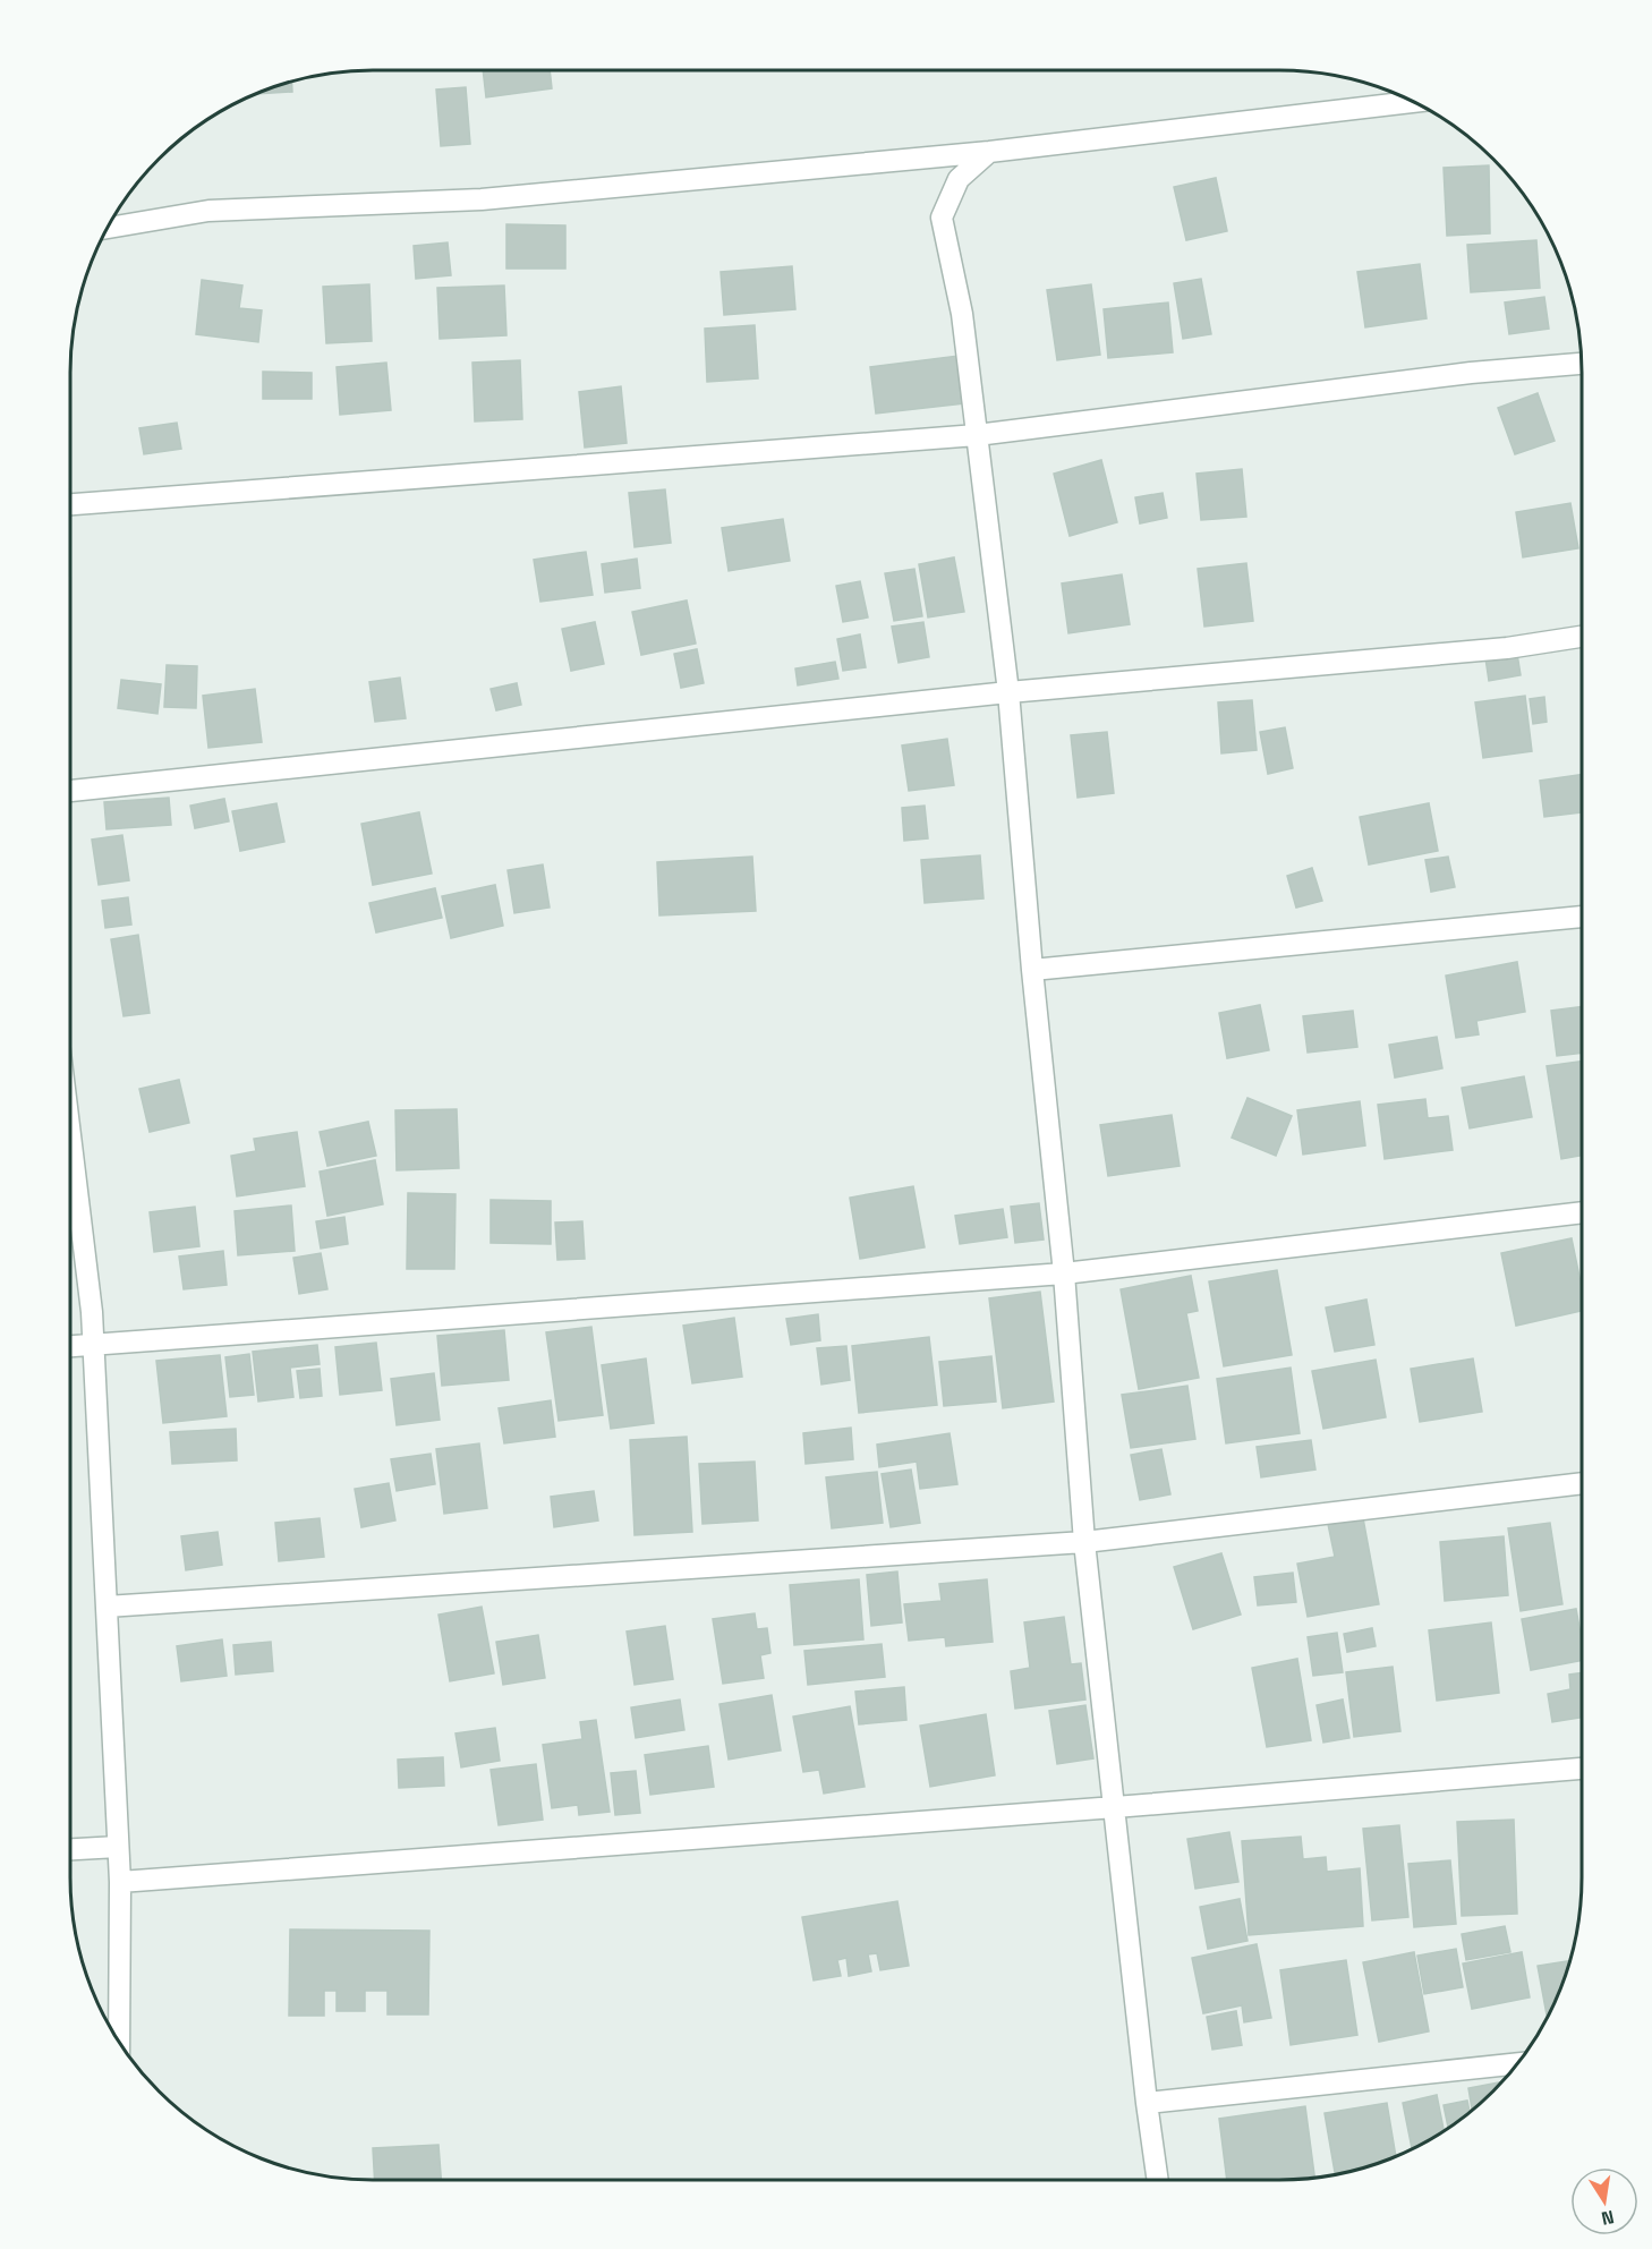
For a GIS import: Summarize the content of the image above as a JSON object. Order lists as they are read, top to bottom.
{
  "north": "bottom"
}
